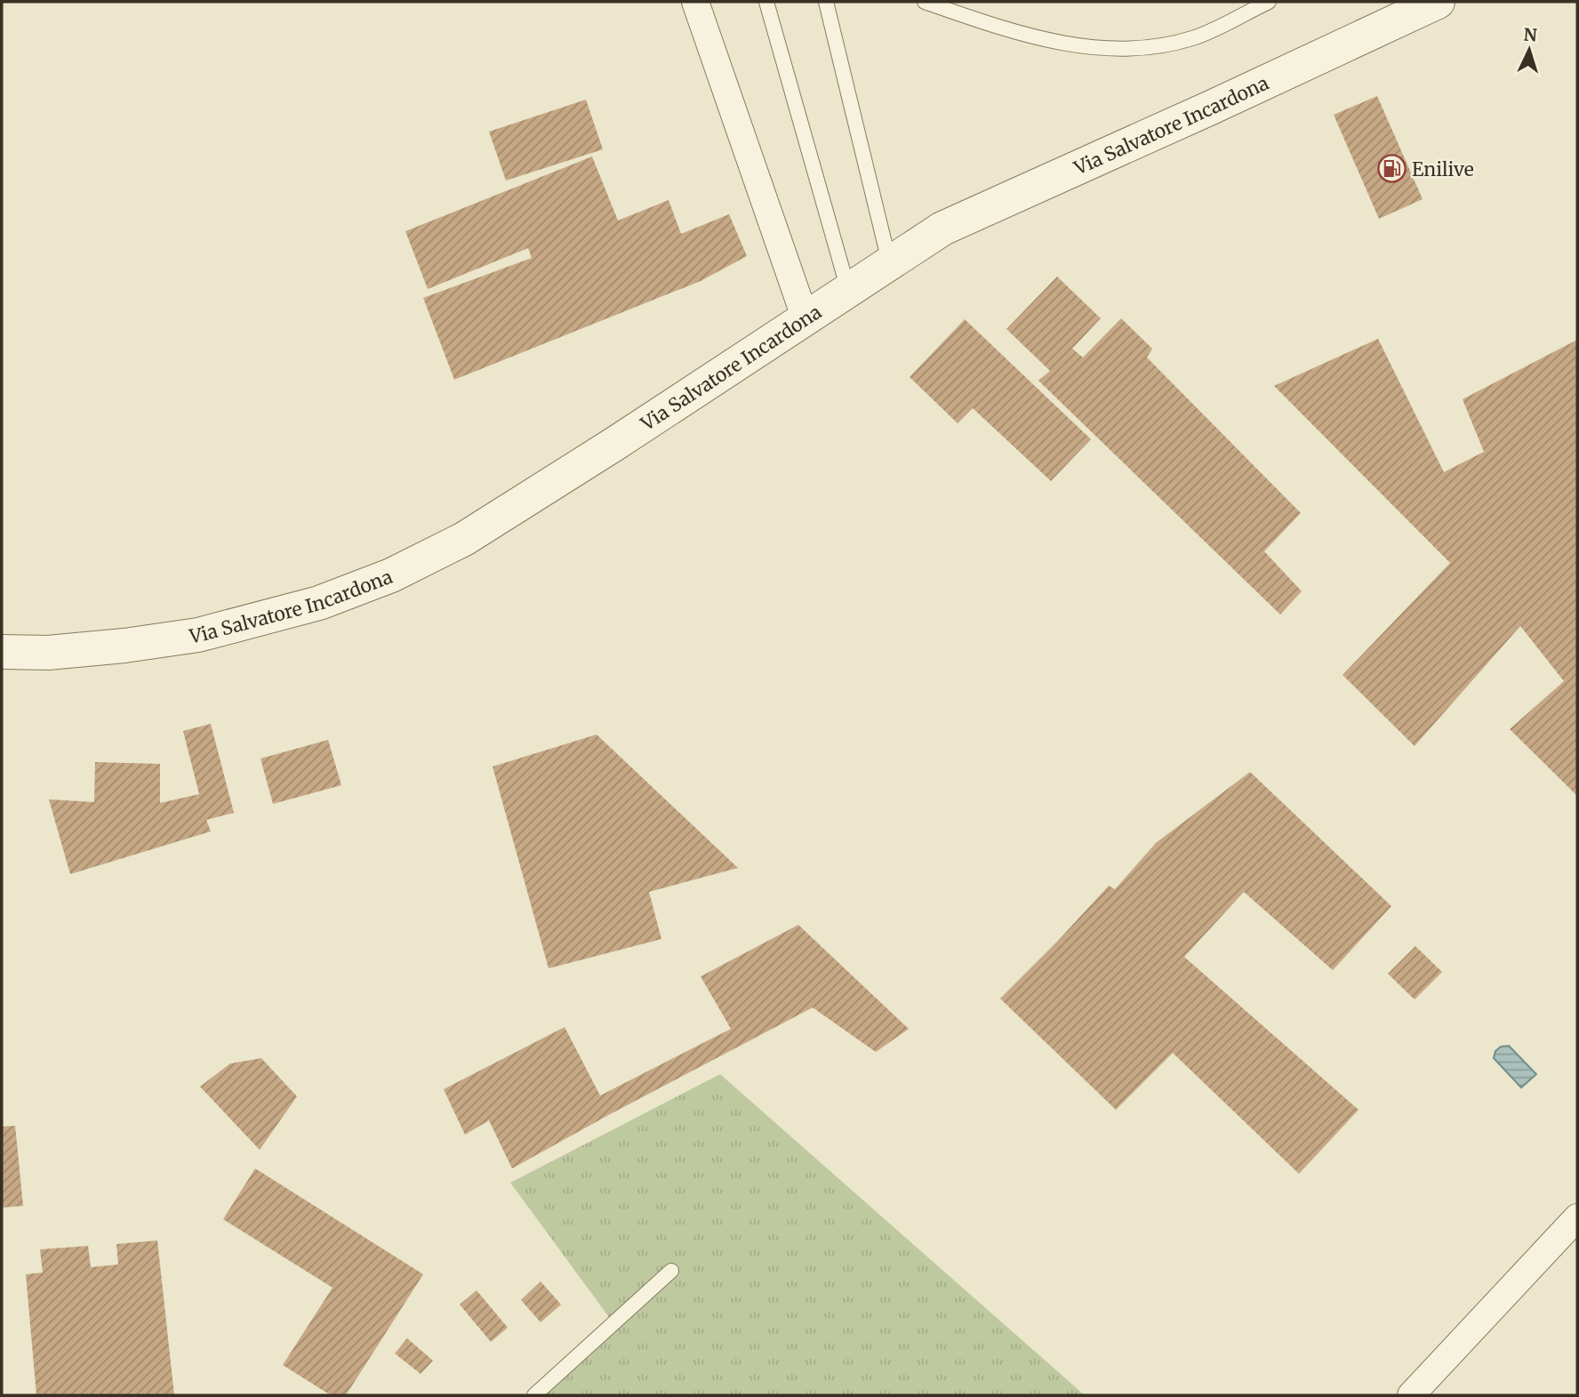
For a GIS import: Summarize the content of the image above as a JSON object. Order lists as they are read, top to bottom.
{
  "streets": {
    "street": ["Via Salvatore Incardona"]
  },
  "places": {
    "fuel station": ["Enilive"]
  },
  "north": "top"
}
